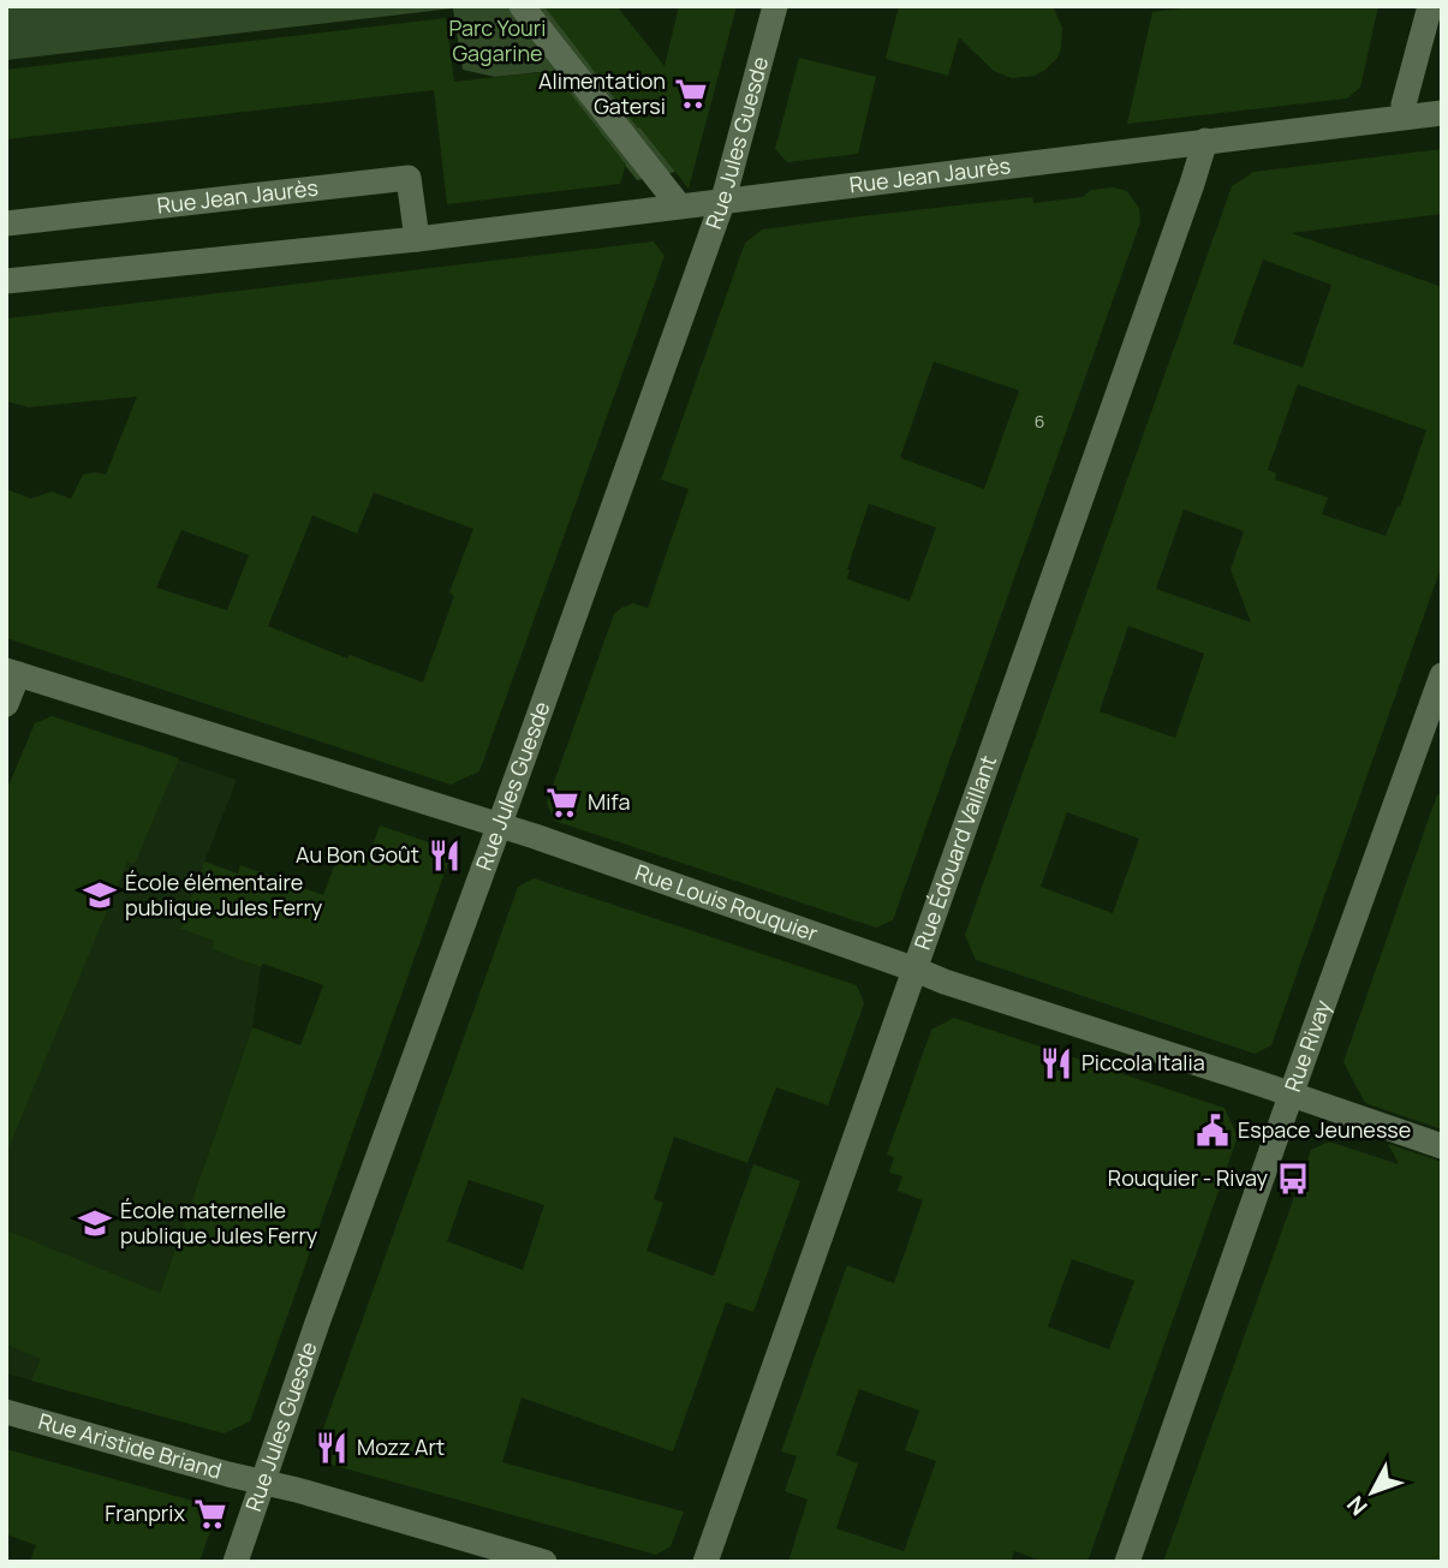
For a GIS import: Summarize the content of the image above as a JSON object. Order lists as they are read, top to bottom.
{
  "streets": {
    "street": [
      "Rue Jules Guesde",
      "Rue Jean Jaurès",
      "Rue Édouard Vaillant",
      "Rue Louis Rouquier",
      "Rue Rivay",
      "Rue Aristide Briand"
    ]
  },
  "crossings": [
    ["Rue Jules Guesde", "Rue Jean Jaurès"],
    ["Rue Jules Guesde", "Rue Louis Rouquier"],
    ["Rue Jules Guesde", "Rue Aristide Briand"],
    ["Rue Jean Jaurès", "Rue Édouard Vaillant"],
    ["Rue Édouard Vaillant", "Rue Louis Rouquier"],
    ["Rue Louis Rouquier", "Rue Rivay"]
  ],
  "parks": ["Parc Youri Gagarine"],
  "places": {
    "supermarket": ["Alimentation Gatersi", "Mifa", "Franprix"],
    "restaurant": ["Au Bon Goût", "Piccola Italia", "Mozz Art"],
    "school or university": ["École élémentaire publique Jules Ferry", "École maternelle publique Jules Ferry"],
    "public building": ["Espace Jeunesse"],
    "bus stop": ["Rouquier - Rivay"]
  },
  "house_numbers": ["6"],
  "north": "bottom left"
}
